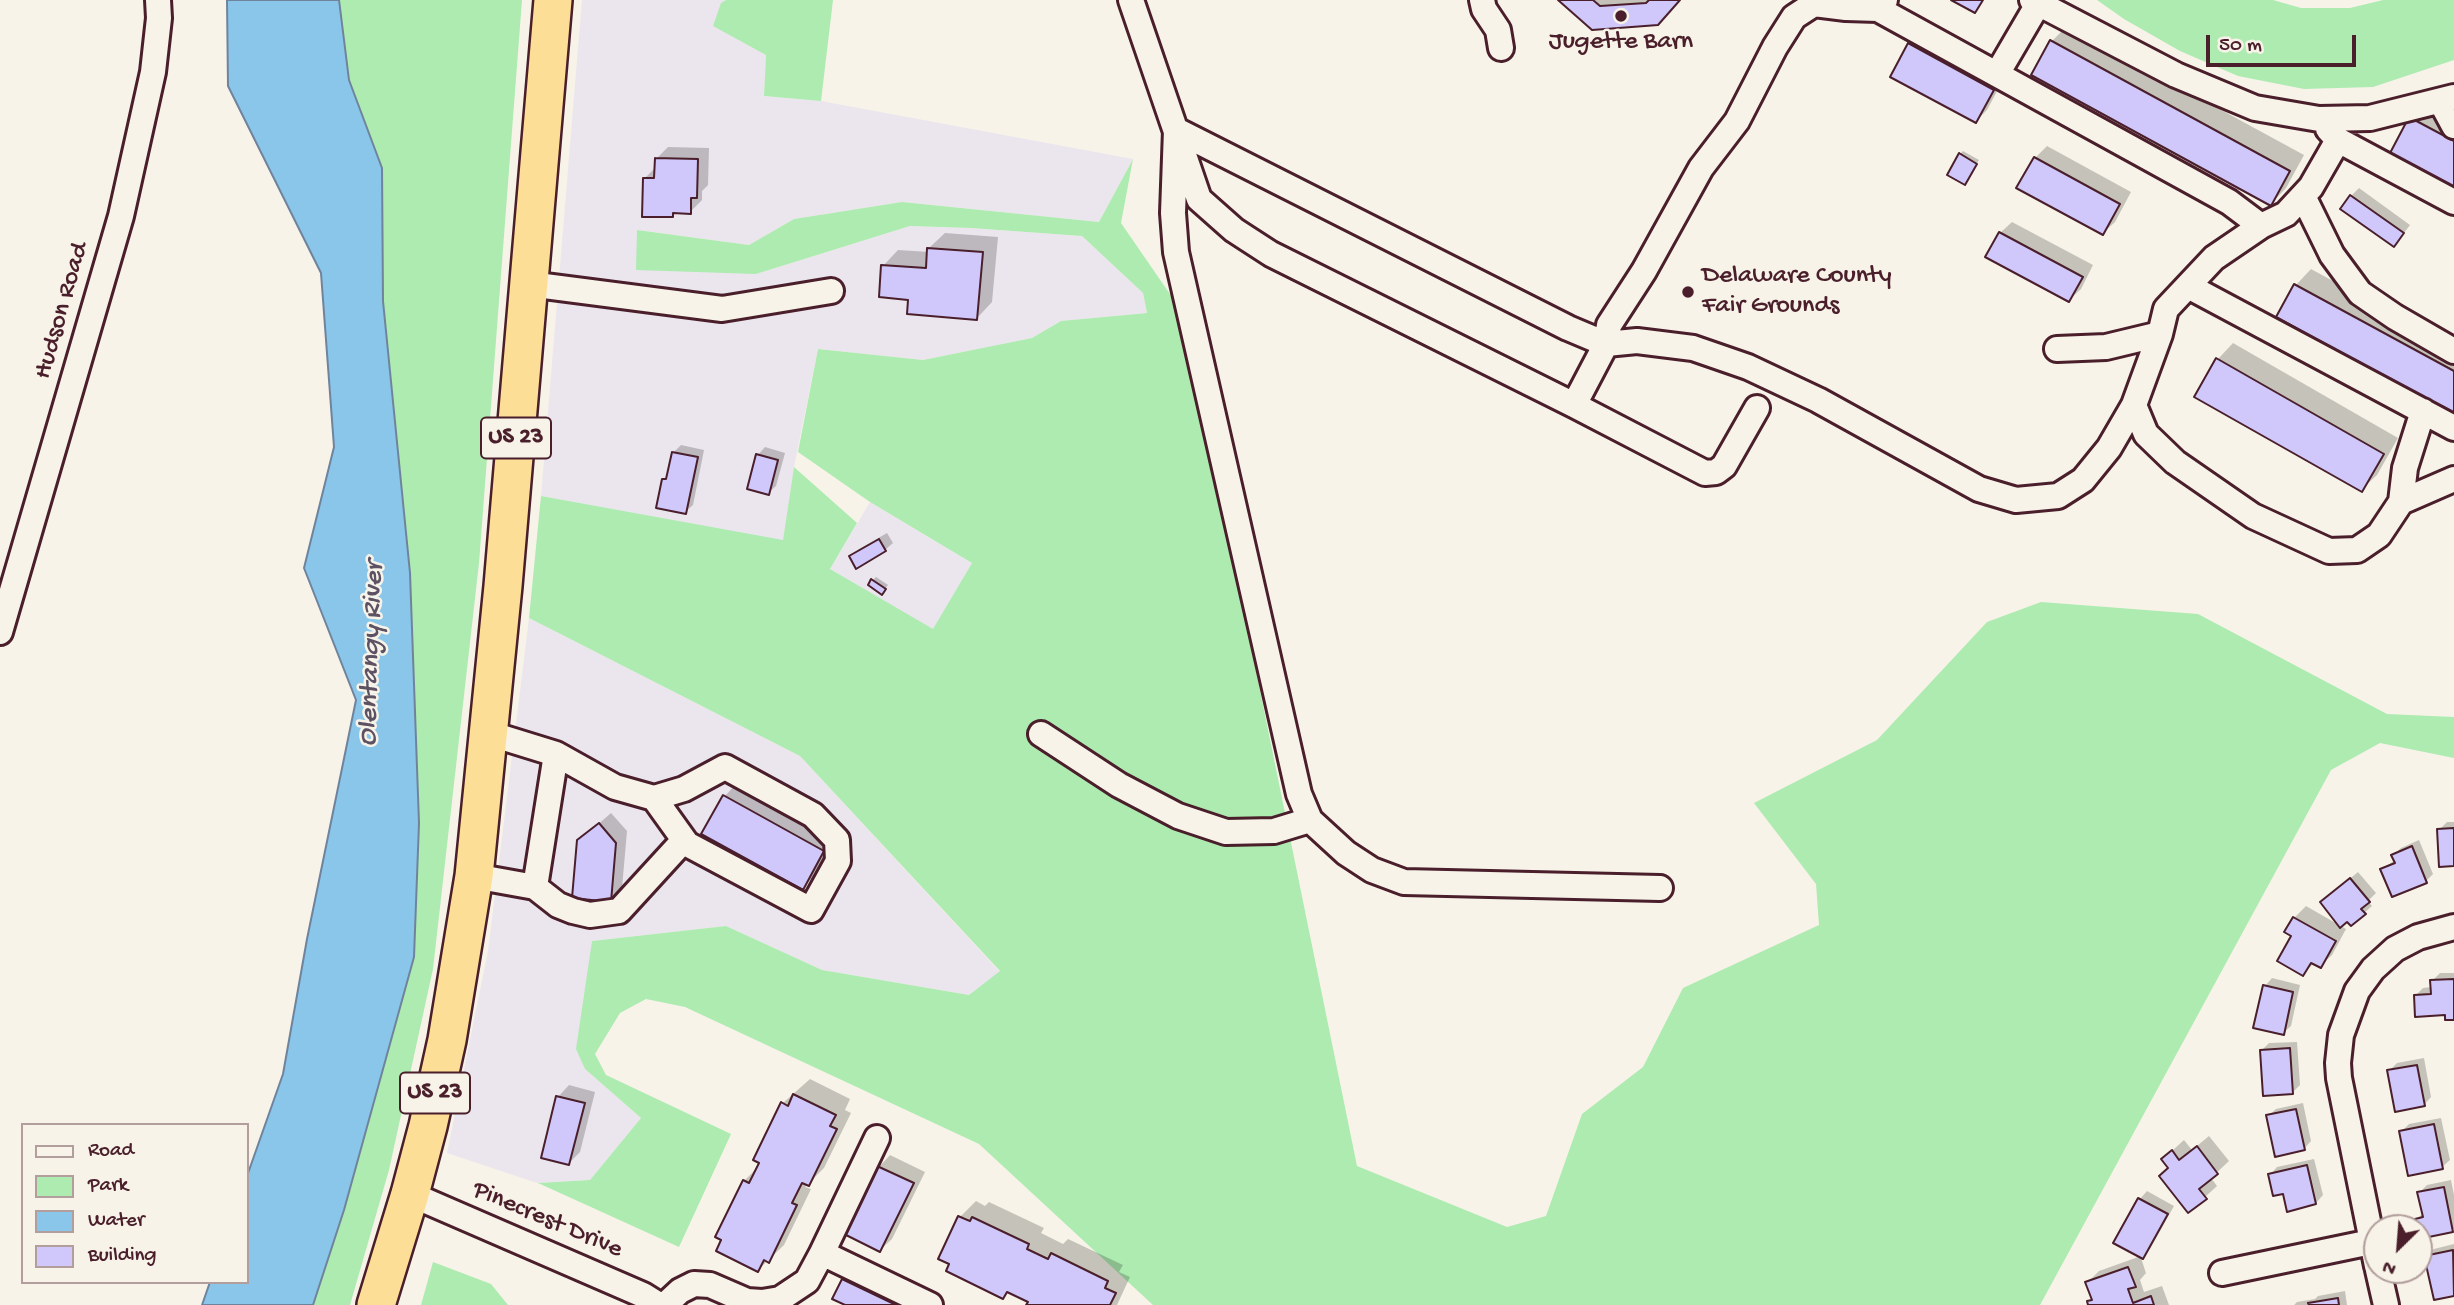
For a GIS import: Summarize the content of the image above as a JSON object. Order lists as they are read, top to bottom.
{
  "streets": {
    "highway": ["US 23"],
    "street": ["Hudson Road", "Pinecrest Drive"]
  },
  "crossings": [
    ["US 23", "Pinecrest Drive"]
  ],
  "water": ["Olentangy River"],
  "places": ["Jugette Barn", "Delaware County Fair Grounds"],
  "legend": [
    "Road",
    "Park",
    "Water",
    "Building"
  ],
  "scale_bar": "50 m",
  "north": "bottom left"
}
